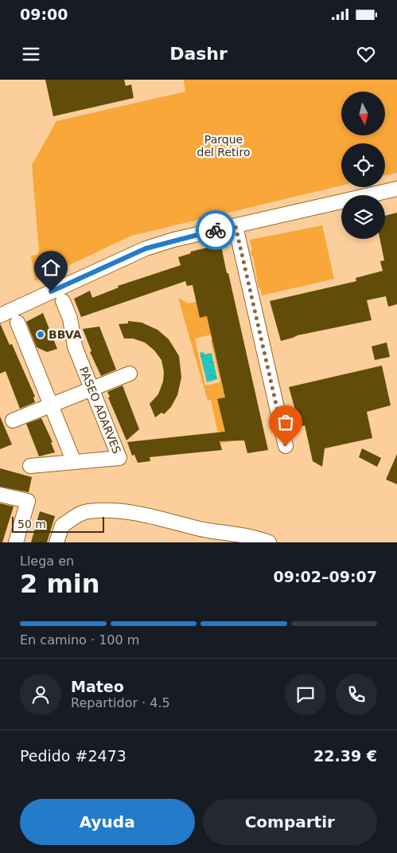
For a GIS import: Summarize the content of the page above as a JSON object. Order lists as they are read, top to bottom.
{
  "streets": {
    "street": ["PASEO ADARVES"]
  },
  "parks": ["Parque del Retiro"],
  "places": ["BBVA"],
  "scale_bar": "50 m",
  "north": "bottom",
  "page": {
    "status": "09:00",
    "header": "Dashr",
    "scale": "50 m",
    "heading": ["2 min", "Llega en", "09:02–09:07"],
    "panel": [
      "Mateo",
      "Repartidor · 4.5",
      "Pedido #2473",
      "22.39 €"
    ],
    "bar": "En camino · 100 m",
    "buttons": ["Ayuda", "Compartir"]
  }
}
